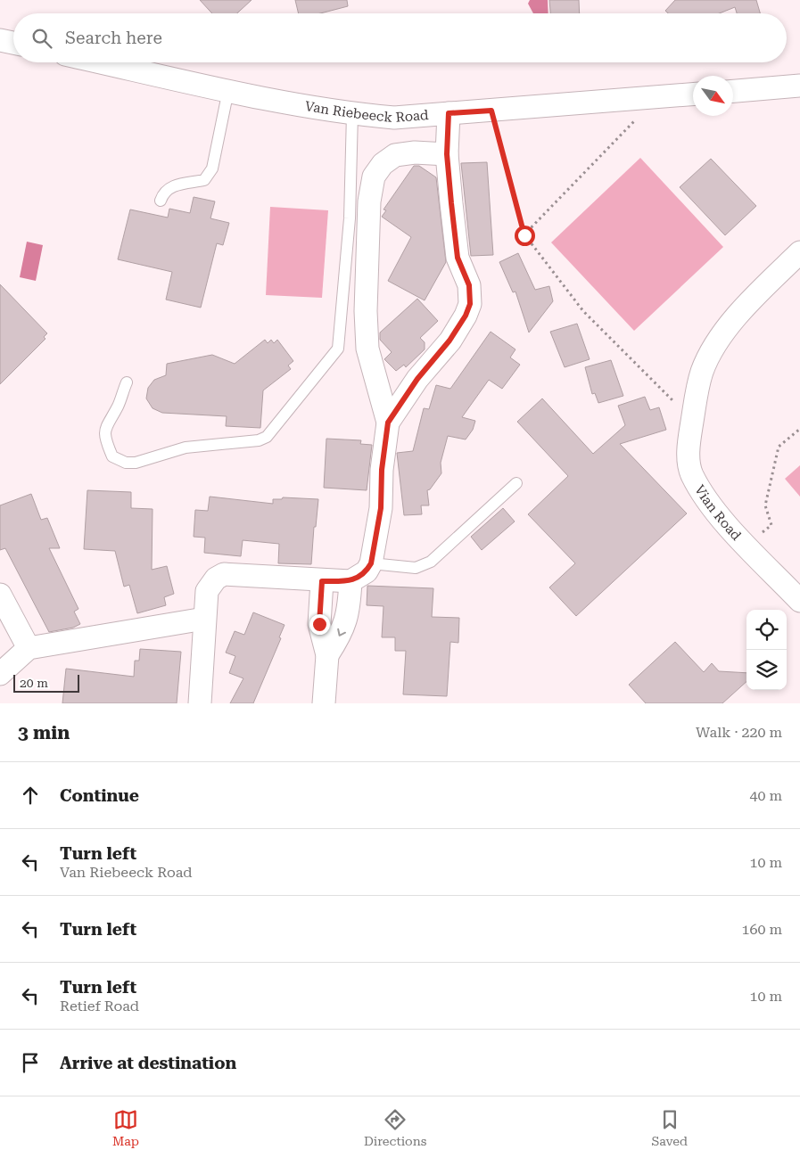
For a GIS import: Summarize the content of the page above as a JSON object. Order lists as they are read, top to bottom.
{
  "streets": {
    "street": ["Van Riebeeck Road", "Vian Road"]
  },
  "scale_bar": "20 m",
  "north": "bottom right",
  "page": {
    "search": "Search here",
    "scale": "20 m",
    "heading": ["3 min", "Walk · 220 m"],
    "list": [
      ["Continue", "40 m"],
      ["Turn left", "Van Riebeeck Road", "10 m"],
      ["Turn left", "160 m"],
      ["Turn left", "Retief Road", "10 m"],
      "Arrive at destination"
    ],
    "nav": ["Map", "Directions", "Saved"]
  }
}
